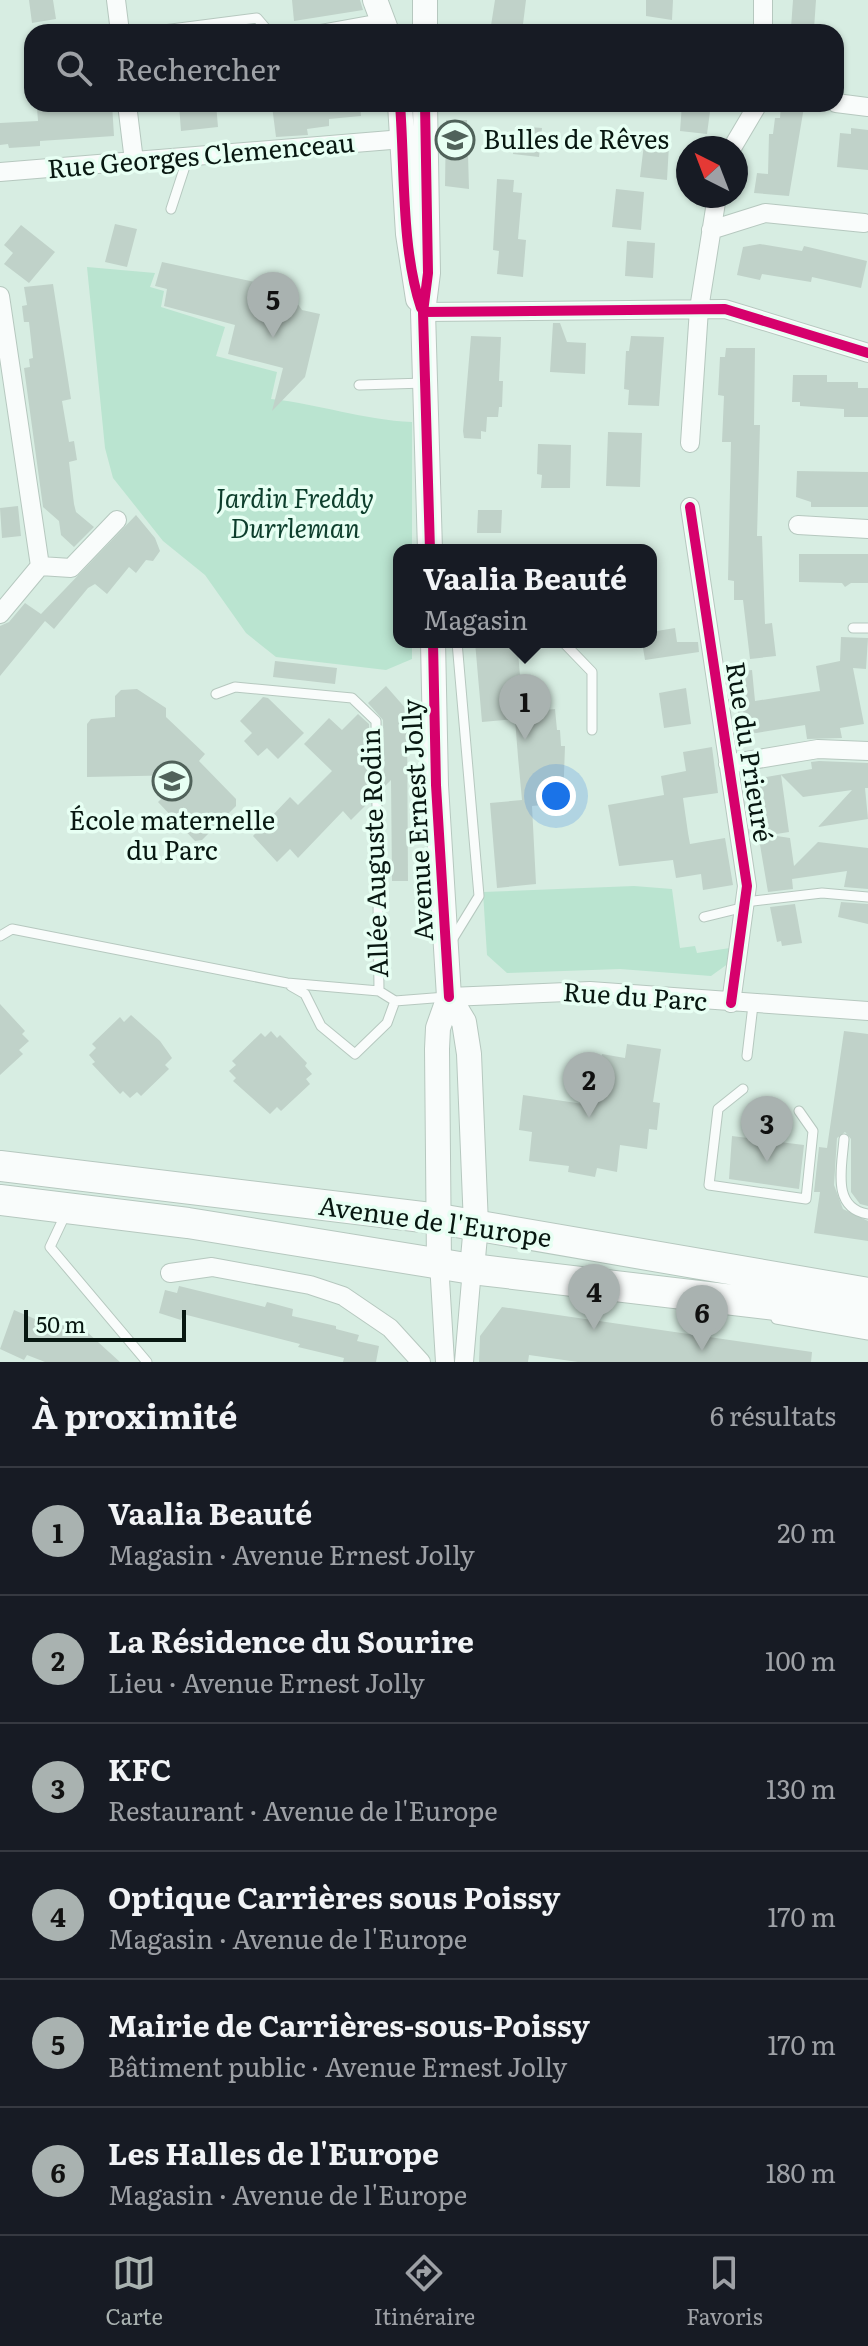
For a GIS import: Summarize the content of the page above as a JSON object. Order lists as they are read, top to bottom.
{
  "streets": {
    "main road": ["Avenue de l'Europe"],
    "street": [
      "Rue Georges Clemenceau",
      "Rue du Prieuré",
      "Avenue Ernest Jolly",
      "Rue du Parc"
    ],
    "lane": ["Allée Auguste Rodin"]
  },
  "crossings": [
    ["Rue du Prieuré", "Rue du Parc"],
    ["Avenue Ernest Jolly", "Rue du Parc"],
    ["Avenue Ernest Jolly", "Avenue de l'Europe"]
  ],
  "parks": ["Jardin Freddy Durrleman"],
  "places": {
    "school or university": ["Bulles de Rêves", "École maternelle du Parc"]
  },
  "scale_bar": "50 m",
  "north": "top left",
  "page": {
    "search": "Rechercher",
    "pins": [
      "5",
      "1",
      "2",
      "3",
      "4",
      "6"
    ],
    "popup": ["Vaalia Beauté", "Magasin"],
    "scale": "50 m",
    "heading": ["À proximité", "6 résultats"],
    "list": [
      {
        "mark": "1",
        "name": "Vaalia Beauté",
        "note": "Magasin · Avenue Ernest Jolly",
        "value": "20 m"
      },
      {
        "mark": "2",
        "name": "La Résidence du Sourire",
        "note": "Lieu · Avenue Ernest Jolly",
        "value": "100 m"
      },
      {
        "mark": "3",
        "name": "KFC",
        "note": "Restaurant · Avenue de l'Europe",
        "value": "130 m"
      },
      {
        "mark": "4",
        "name": "Optique Carrières sous Poissy",
        "note": "Magasin · Avenue de l'Europe",
        "value": "170 m"
      },
      {
        "mark": "5",
        "name": "Mairie de Carrières-sous-Poissy",
        "note": "Bâtiment public · Avenue Ernest Jolly",
        "value": "170 m"
      },
      {
        "mark": "6",
        "name": "Les Halles de l'Europe",
        "note": "Magasin · Avenue de l'Europe",
        "value": "180 m"
      }
    ],
    "nav": ["Carte", "Itinéraire", "Favoris"]
  }
}
